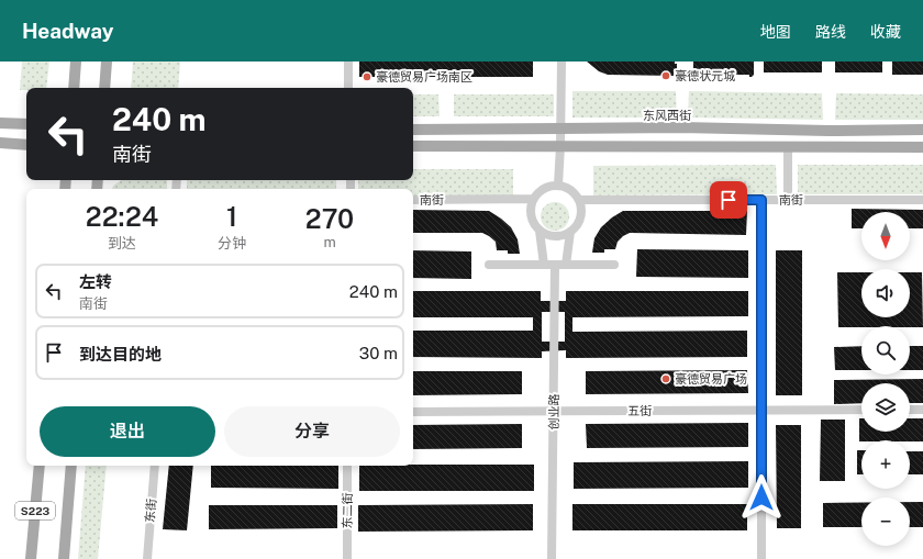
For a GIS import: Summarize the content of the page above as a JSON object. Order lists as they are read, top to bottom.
{
  "streets": {
    "main road": ["东风西街", "S223"],
    "street": [
      "南街",
      "五街",
      "创业路",
      "东街",
      "东二街"
    ]
  },
  "crossings": [
    ["五街", "创业路"]
  ],
  "places": ["豪德状元城", "豪德贸易广场南区", "豪德贸易广场"],
  "north": "bottom",
  "page": {
    "header": "Headway",
    "nav": ["地图", "路线", "收藏"],
    "turn": ["240 m", "南街"],
    "eta": [
      "22:24",
      "到达",
      "1",
      "分钟",
      "270",
      "m"
    ],
    "map_buttons": ["+", "−"],
    "list": [
      {
        "name": "左转",
        "note": "南街",
        "value": "240 m"
      },
      {
        "name": "到达目的地",
        "value": "30 m"
      }
    ],
    "buttons": ["退出", "分享"]
  }
}
